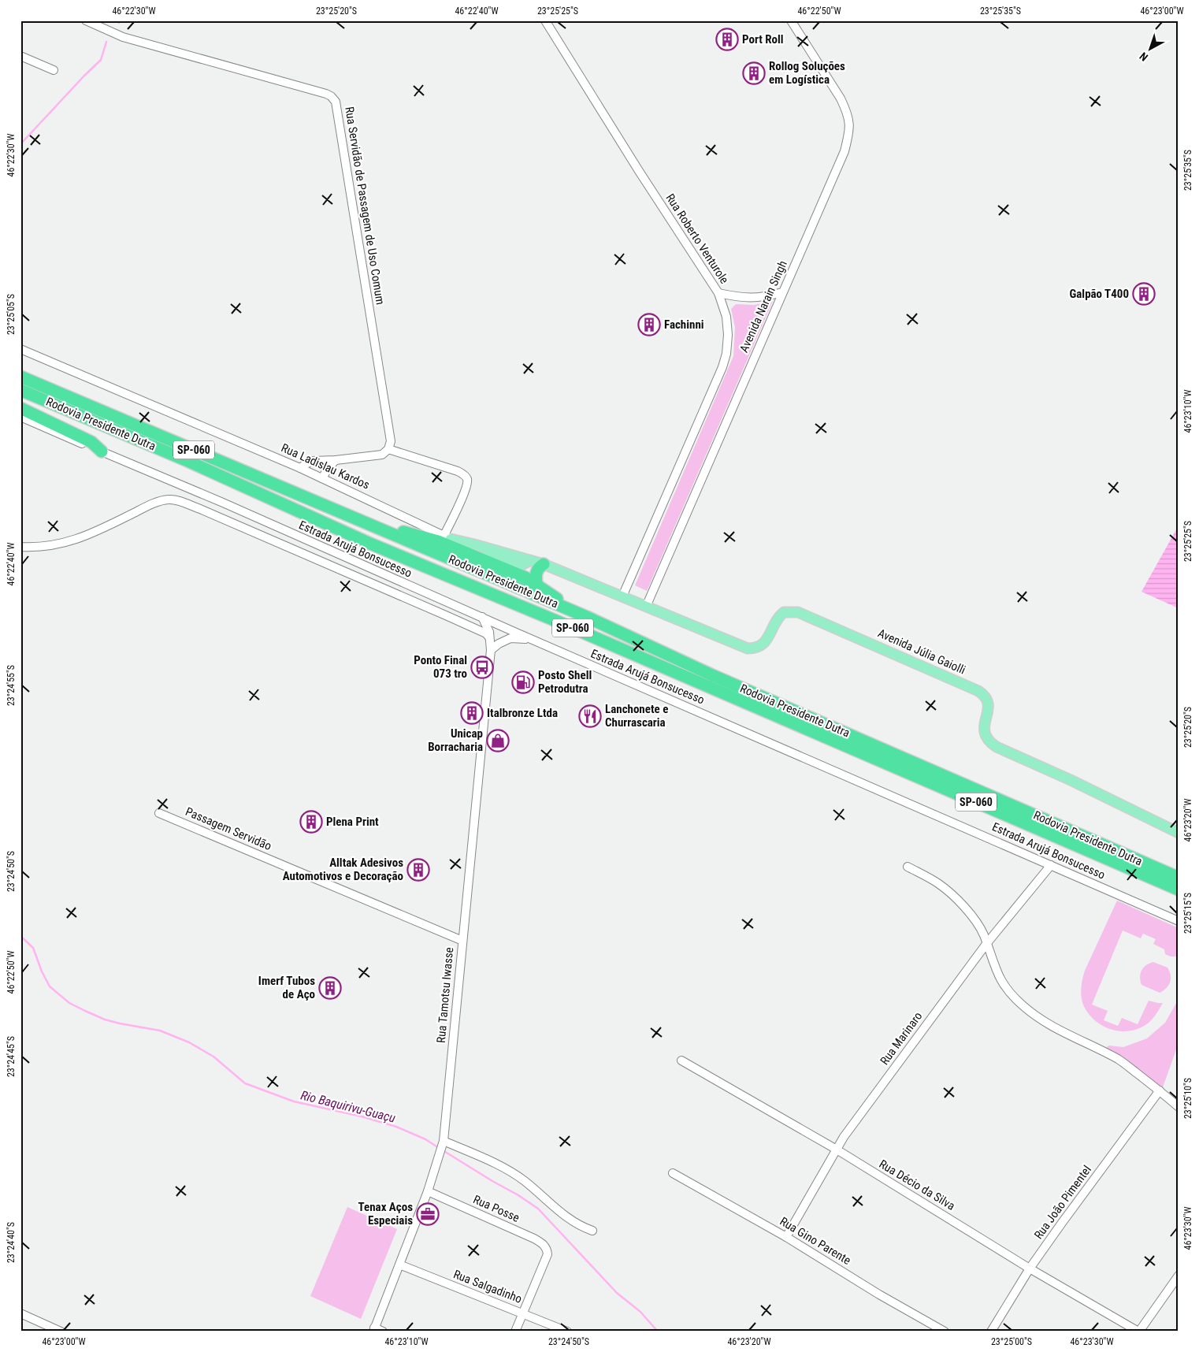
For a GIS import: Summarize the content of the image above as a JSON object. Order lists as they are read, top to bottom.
{
  "streets": {
    "highway": ["Rodovia Presidente Dutra", "SP-060"],
    "main road": ["Avenida Júlia Gaiolli"],
    "street": [
      "Rua Servidão de Passagem de Uso Comum",
      "Rua Roberto Venturole",
      "Avenida Narain Singh",
      "Rua Ladislau Kardos",
      "Estrada Arujá Bonsucesso",
      "Passagem Servidão",
      "Rua Tamotsu Iwasse",
      "Rua Marinaro",
      "Rua Décio da Silva",
      "Rua João Pimentel",
      "Rua Posse",
      "Rua Gino Parente",
      "Rua Salgadinho"
    ]
  },
  "crossings": [
    ["Rua Roberto Venturole", "Avenida Júlia Gaiolli"],
    ["Avenida Narain Singh", "Avenida Júlia Gaiolli"],
    ["Estrada Arujá Bonsucesso", "Rua Tamotsu Iwasse"],
    ["Estrada Arujá Bonsucesso", "Rua Marinaro"],
    ["Passagem Servidão", "Rua Tamotsu Iwasse"],
    ["Rua Tamotsu Iwasse", "Rua Posse"],
    ["Rua Tamotsu Iwasse", "Rua Salgadinho"],
    ["Rua Marinaro", "Rua Décio da Silva"],
    ["Rua Marinaro", "Rua Gino Parente"],
    ["Rua Décio da Silva", "Rua João Pimentel"],
    ["Rua Posse", "Rua Salgadinho"]
  ],
  "water": ["Rio Baquirivu-Guaçu"],
  "places": {
    "building": [
      "Port Roll",
      "Rollog Soluções em Logística",
      "Galpão T400",
      "Fachinni",
      "Italbronze Ltda",
      "Plena Print",
      "Alltak Adesivos Automotivos e Decoração",
      "Imerf Tubos de Aço"
    ],
    "bus stop": ["Ponto Final 073 tro"],
    "fuel station": ["Posto Shell Petrodutra"],
    "restaurant": ["Lanchonete e Churrascaria"],
    "shop": ["Unicap Borracharia"],
    "office": ["Tenax Aços Especiais"]
  },
  "north": "bottom left",
  "coordinates": [
    "46°22'30\"W",
    "23°25'20\"S",
    "46°22'40\"W",
    "23°25'25\"S",
    "46°22'50\"W",
    "23°25'35\"S",
    "46°23'00\"W",
    "23°25'05\"S",
    "46°23'10\"W",
    "23°24'55\"S",
    "46°23'20\"W",
    "23°24'50\"S",
    "23°25'15\"S",
    "23°24'45\"S",
    "23°25'10\"S",
    "46°23'30\"W",
    "23°24'40\"S",
    "23°25'00\"S"
  ]
}
